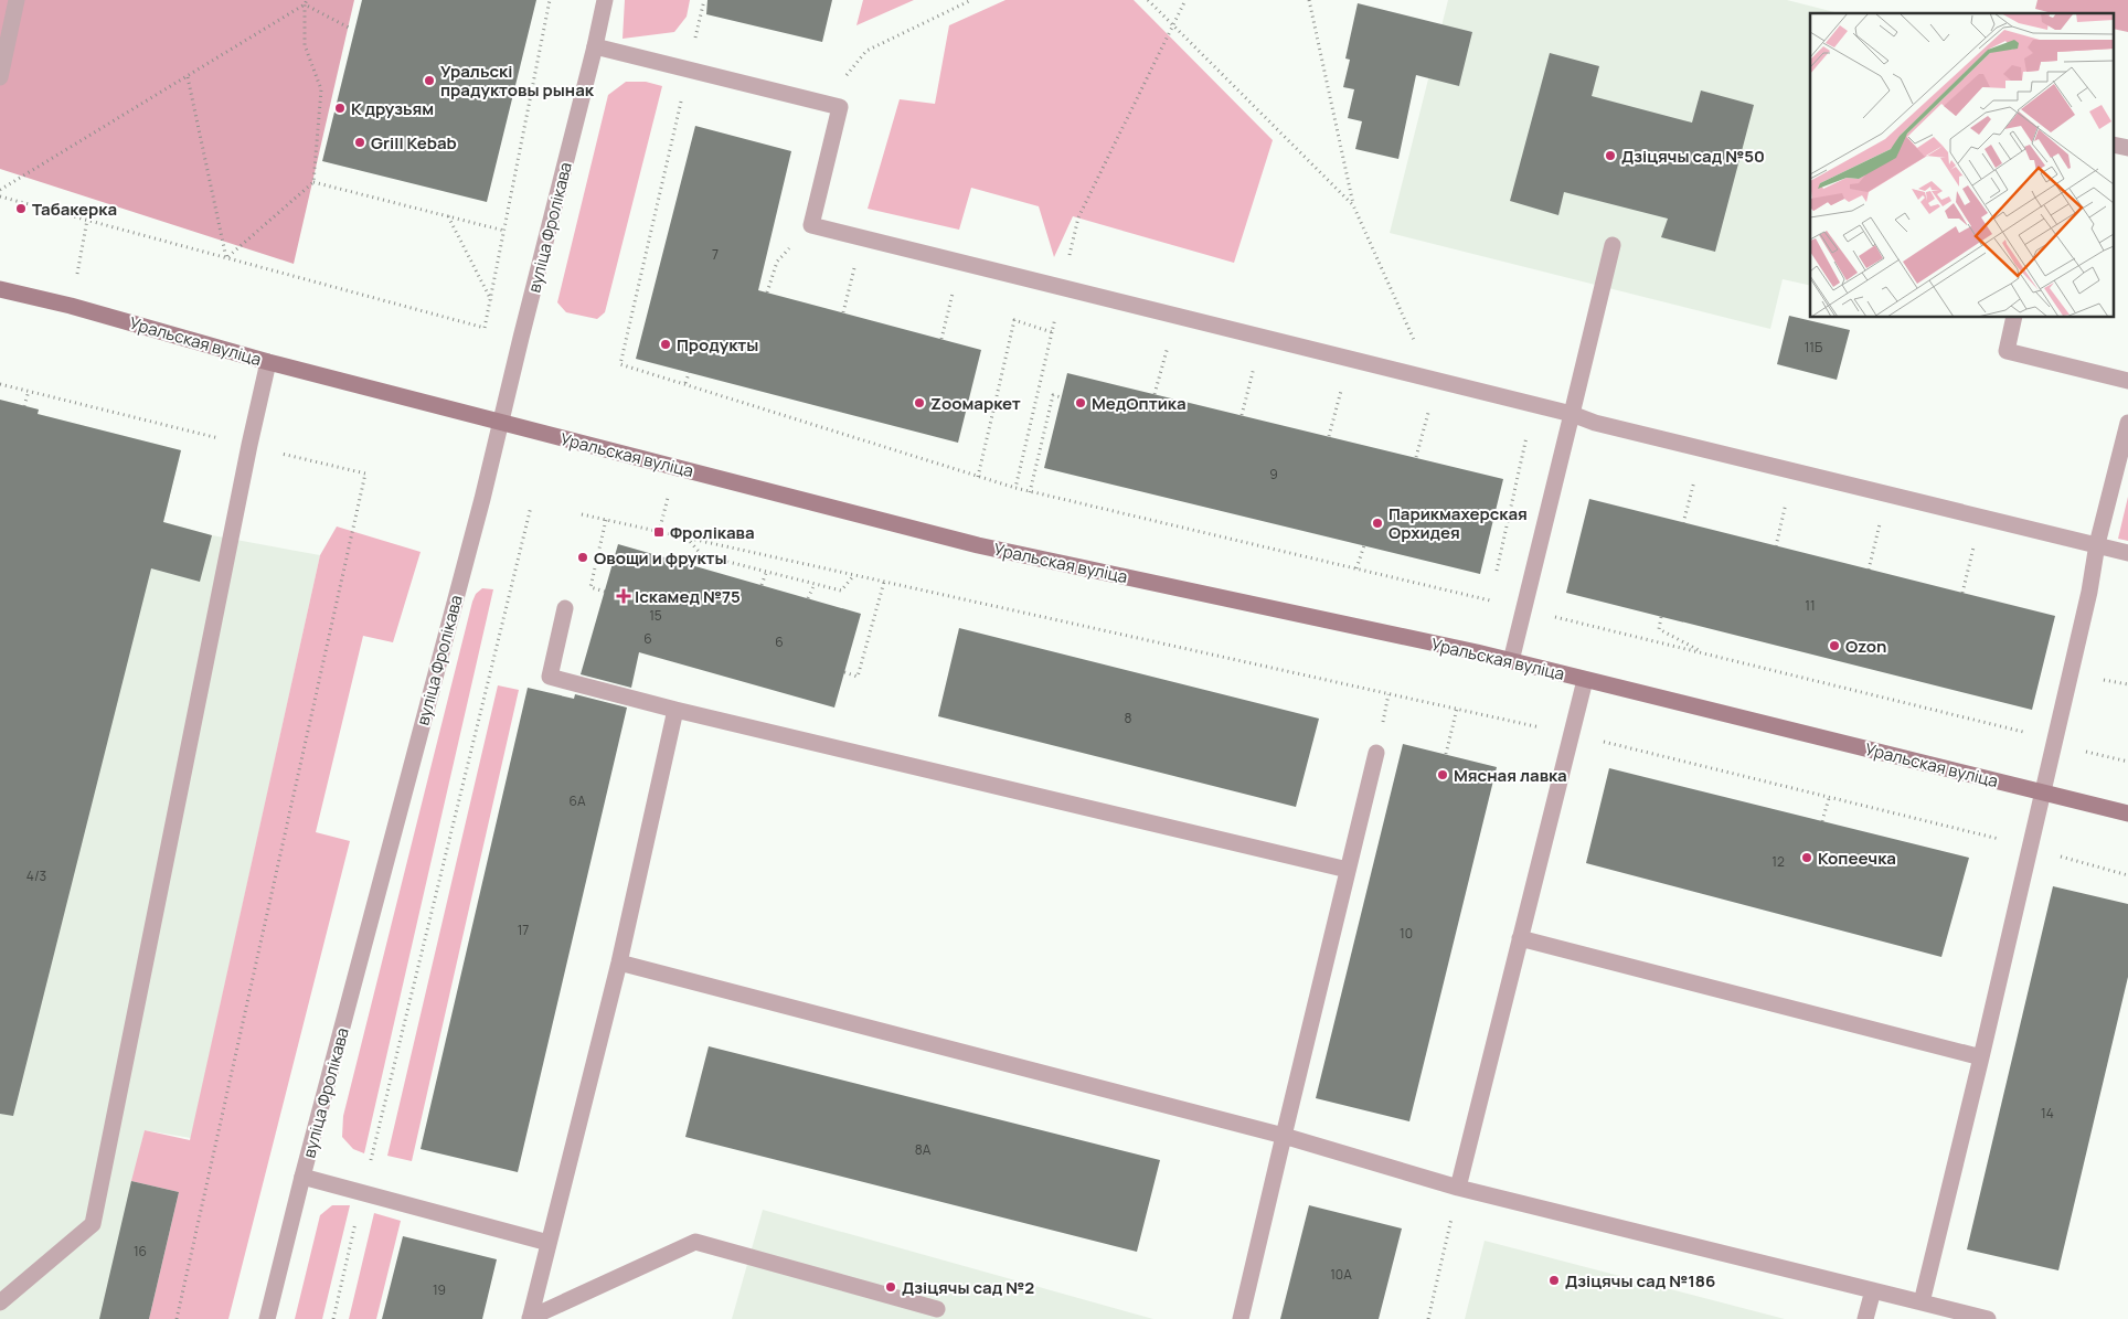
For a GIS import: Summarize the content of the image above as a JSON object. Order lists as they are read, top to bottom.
{
  "streets": {
    "street": ["вуліца Фролікава", "Уральская вуліца"]
  },
  "crossings": [
    ["вуліца Фролікава", "Уральская вуліца"]
  ],
  "places": {
    "other": [
      "Уральскі прадуктовы рынак",
      "К друзьям",
      "Grill Kebab",
      "Дзіцячы сад №50",
      "Табакерка",
      "Продукты",
      "Zooмаркет",
      "МедОптика",
      "Парикмахерская Орхидея",
      "Овощи и фрукты",
      "Ozon",
      "Мясная лавка",
      "Копеечка",
      "Дзіцячы сад №186",
      "Дзіцячы сад №2"
    ],
    "transit": ["Фролікава"],
    "health": ["Іскамед №75"]
  },
  "house_numbers": [
    "7",
    "11Б",
    "9",
    "11",
    "15",
    "6",
    "6",
    "8",
    "6А",
    "12",
    "4/3",
    "17",
    "10",
    "14",
    "8А",
    "16",
    "10А",
    "19"
  ]
}
